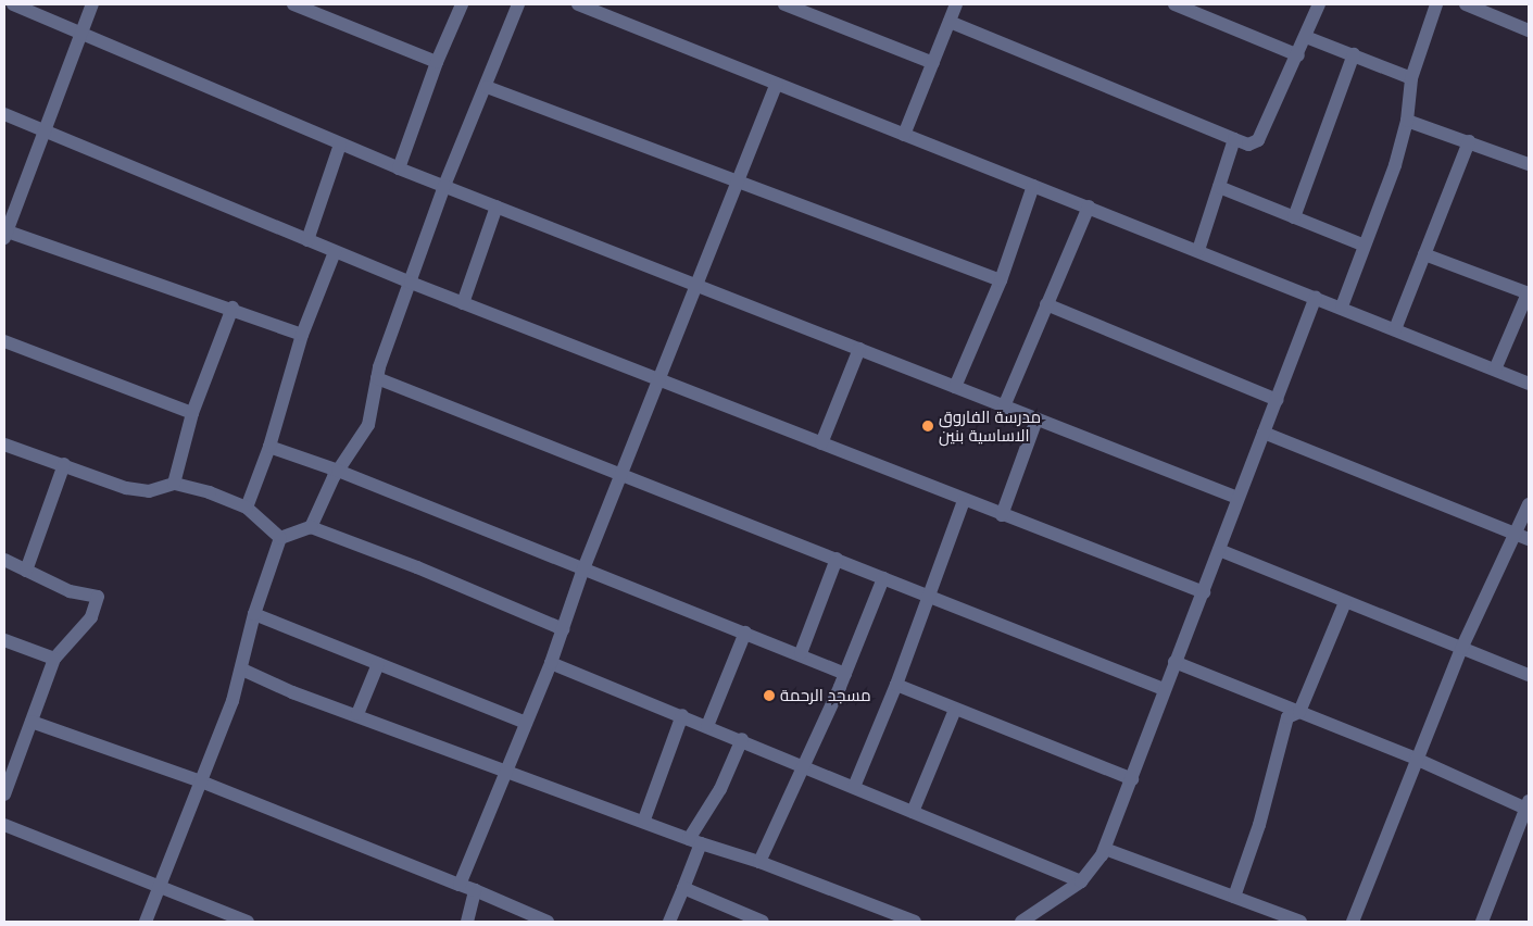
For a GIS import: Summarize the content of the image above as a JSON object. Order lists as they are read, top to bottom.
{
  "places": ["مدرسة الفاروق الاساسية بنين", "مسجد الرحمة"]
}
